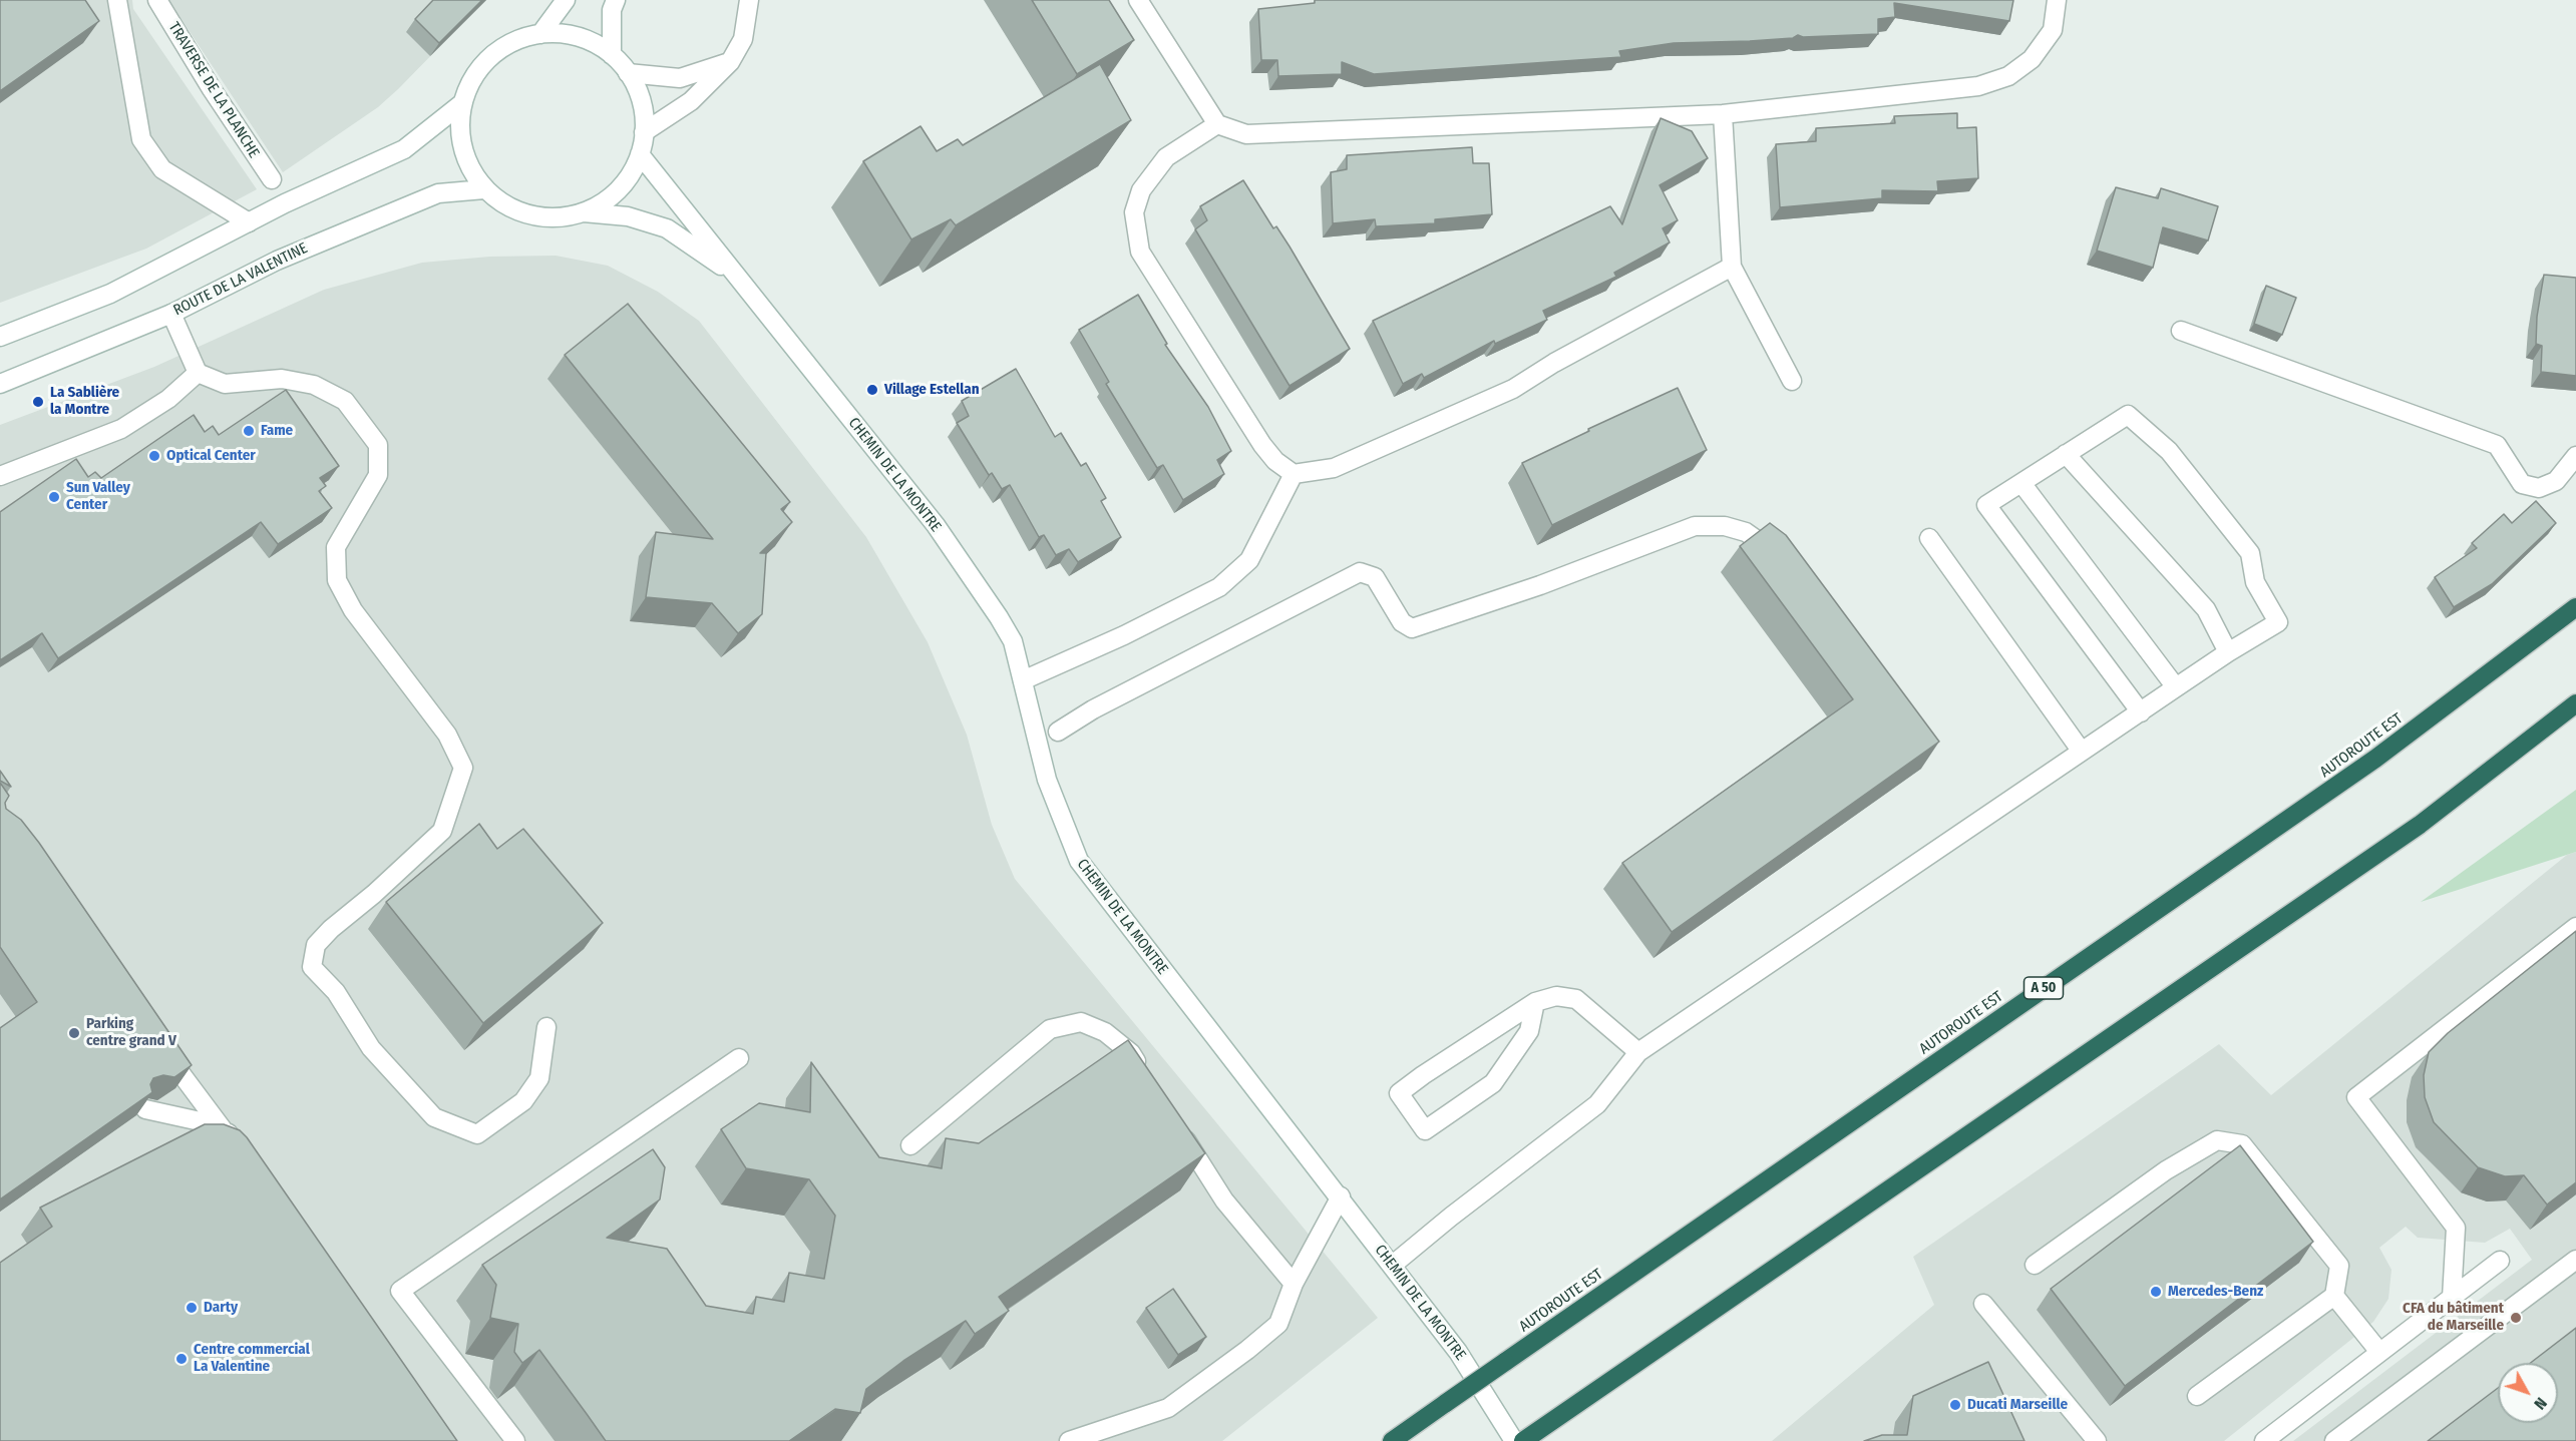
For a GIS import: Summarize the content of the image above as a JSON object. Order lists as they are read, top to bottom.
{
  "streets": {
    "highway": ["AUTOROUTE EST", "A 50"],
    "street": ["TRAVERSE DE LA PLANCHE", "ROUTE DE LA VALENTINE", "CHEMIN DE LA MONTRE"]
  },
  "crossings": [
    ["ROUTE DE LA VALENTINE", "CHEMIN DE LA MONTRE"]
  ],
  "places": [
    "Village Estellan",
    "La Sablière la Montre",
    "Fame",
    "Optical Center",
    "Sun Valley Center",
    "Parking centre grand V",
    "Mercedes-Benz",
    "Darty",
    "CFA du bâtiment de Marseille",
    "Centre commercial La Valentine",
    "Ducati Marseille"
  ],
  "north": "bottom right"
}
